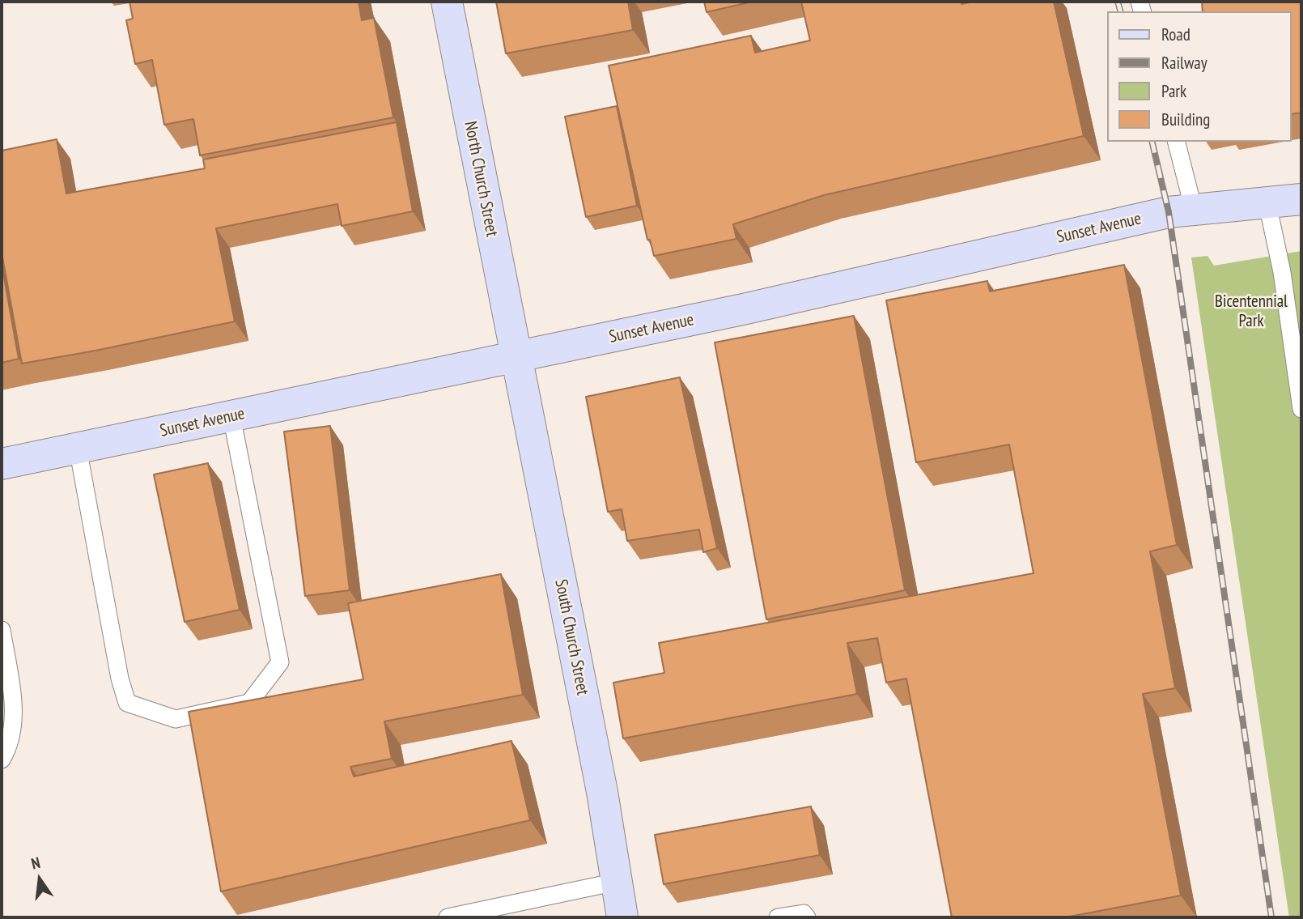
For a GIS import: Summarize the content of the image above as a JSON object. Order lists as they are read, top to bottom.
{
  "streets": {
    "main road": ["North Church Street", "Sunset Avenue", "South Church Street"]
  },
  "crossings": [
    ["North Church Street", "Sunset Avenue"],
    ["North Church Street", "South Church Street"],
    ["Sunset Avenue", "South Church Street"]
  ],
  "parks": ["Bicentennial Park"],
  "legend": [
    "Road",
    "Railway",
    "Park",
    "Building"
  ],
  "north": "top"
}
